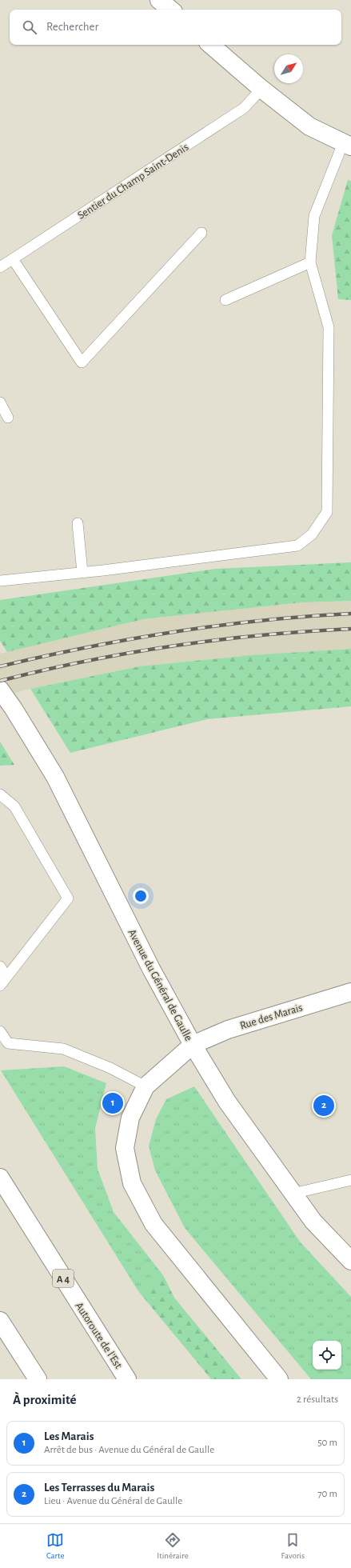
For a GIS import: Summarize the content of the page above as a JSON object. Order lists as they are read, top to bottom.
{
  "streets": {
    "main road": [
      "Avenue du Général de Gaulle",
      "Rue des Marais",
      "A 4",
      "Autoroute de l’Est"
    ],
    "lane": ["Sentier du Champ Saint-Denis"]
  },
  "crossings": [
    ["Avenue du Général de Gaulle", "Rue des Marais"]
  ],
  "north": "top right",
  "page": {
    "search": "Rechercher",
    "pins": ["1", "2"],
    "heading": ["À proximité", "2 résultats"],
    "list": [
      {
        "mark": "1",
        "name": "Les Marais",
        "note": "Arrêt de bus · Avenue du Général de Gaulle",
        "value": "50 m"
      },
      {
        "mark": "2",
        "name": "Les Terrasses du Marais",
        "note": "Lieu · Avenue du Général de Gaulle",
        "value": "70 m"
      }
    ],
    "nav": ["Carte", "Itinéraire", "Favoris"]
  }
}
